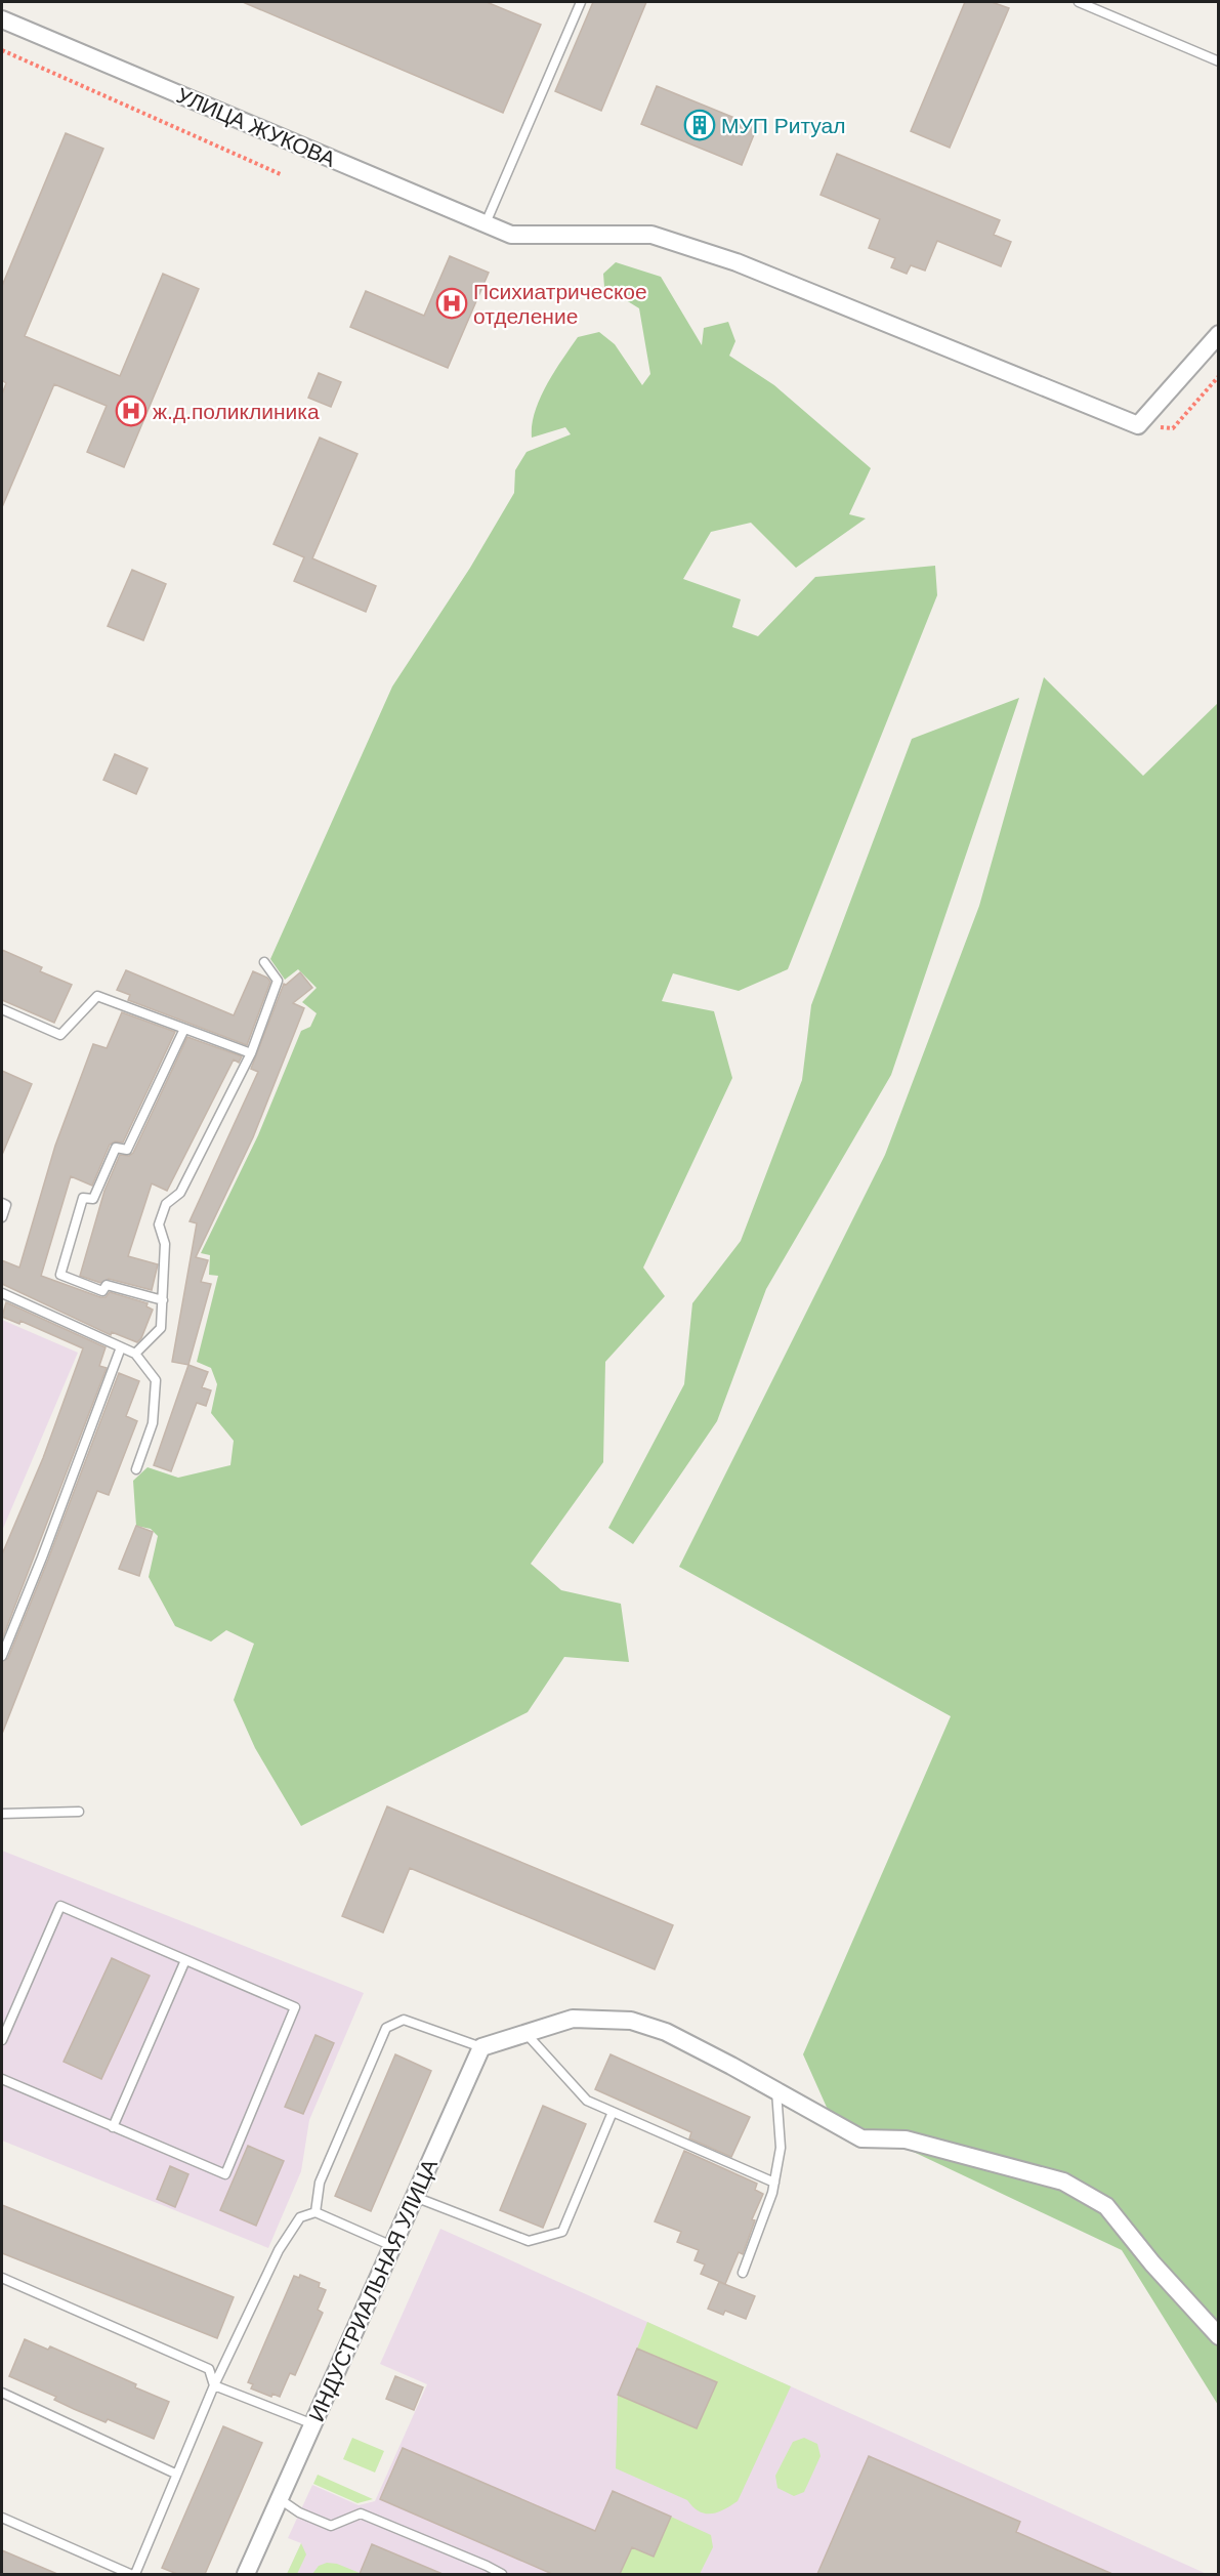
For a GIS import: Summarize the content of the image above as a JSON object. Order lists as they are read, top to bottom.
{
  "streets": {
    "street": ["УЛИЦА ЖУКОВА", "ИНДУСТРИАЛЬНАЯ УЛИЦА"]
  },
  "places": {
    "building": ["МУП Ритуал"],
    "hospital": ["Психиатрическое отделение", "ж.д.поликлиника"]
  }
}
